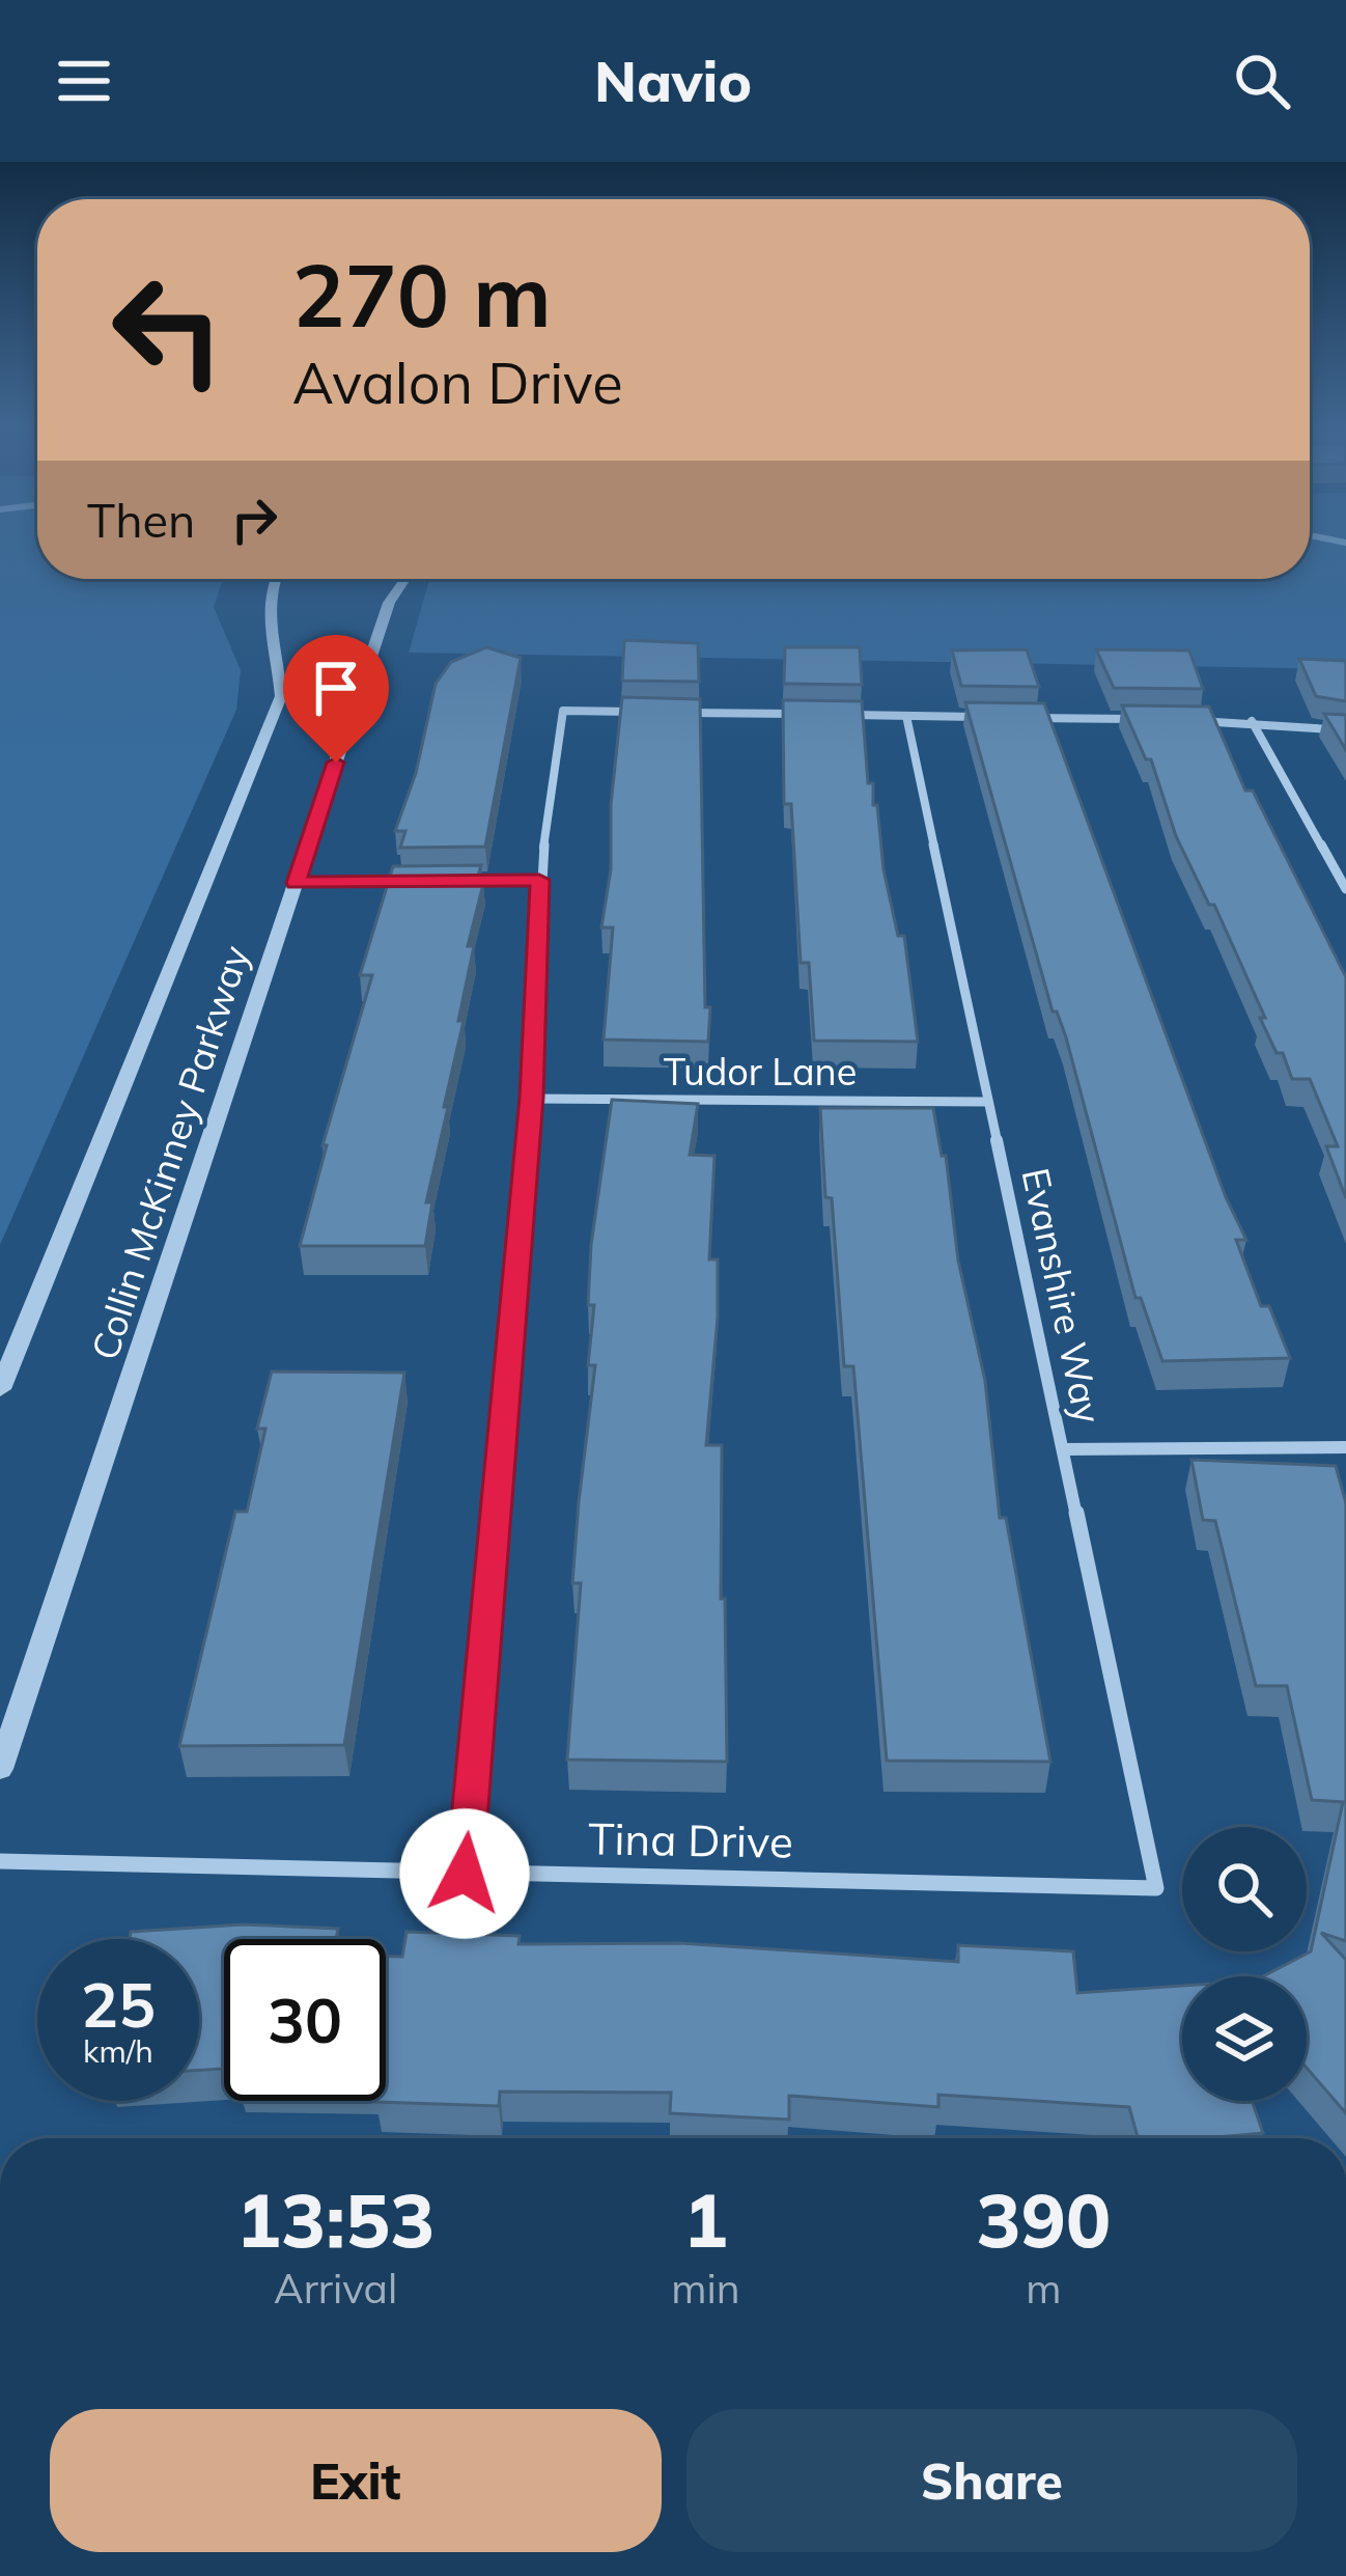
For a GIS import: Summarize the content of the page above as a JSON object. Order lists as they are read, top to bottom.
{
  "streets": {
    "street": [
      "Tudor Lane",
      "Collin McKinney Parkway",
      "Evanshire Way",
      "Tina Drive"
    ]
  },
  "crossings": [
    ["Tudor Lane", "Evanshire Way"],
    ["Evanshire Way", "Tina Drive"]
  ],
  "page": {
    "header": "Navio",
    "turn": ["270 m", "Avalon Drive"],
    "then": "Then",
    "speed": "25 km/h",
    "limit": "30",
    "eta": [
      "13:53",
      "Arrival",
      "1",
      "min",
      "390",
      "m"
    ],
    "buttons": ["Exit", "Share"]
  }
}
